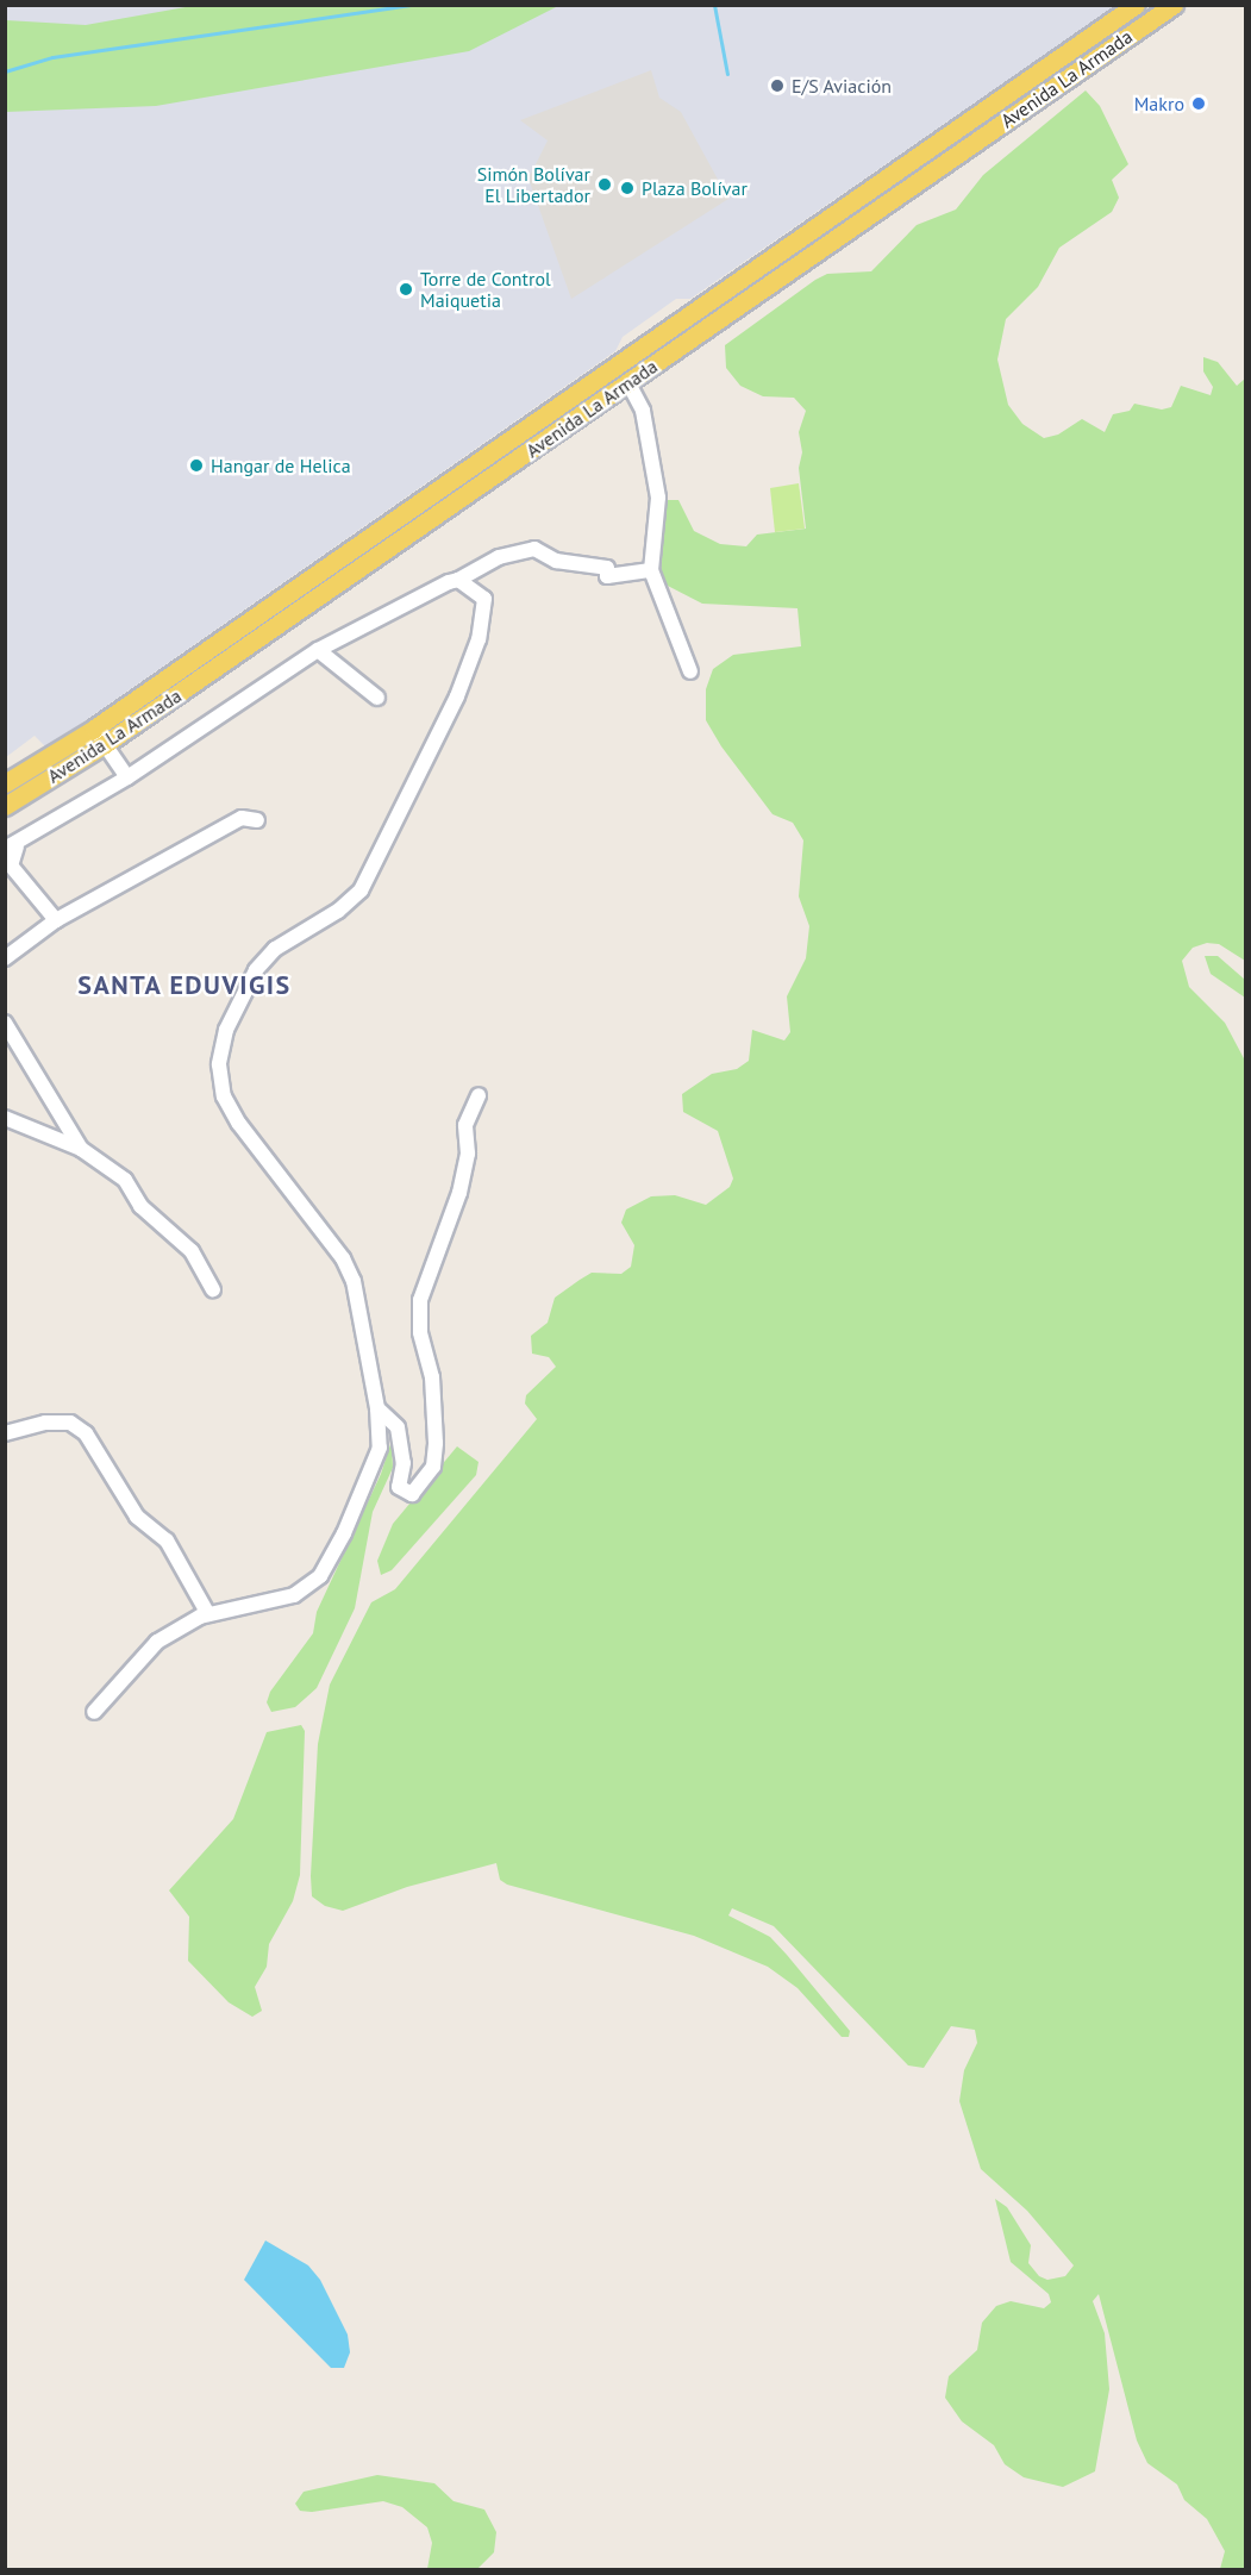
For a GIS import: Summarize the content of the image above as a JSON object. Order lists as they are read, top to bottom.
{
  "streets": {
    "main road": ["Avenida La Armada"]
  },
  "districts": ["SANTA EDUVIGIS"],
  "places": [
    "E/S Aviación",
    "Makro",
    "Simón Bolívar El Libertador",
    "Plaza Bolívar",
    "Torre de Control Maiquetia",
    "Hangar de Helica"
  ]
}
